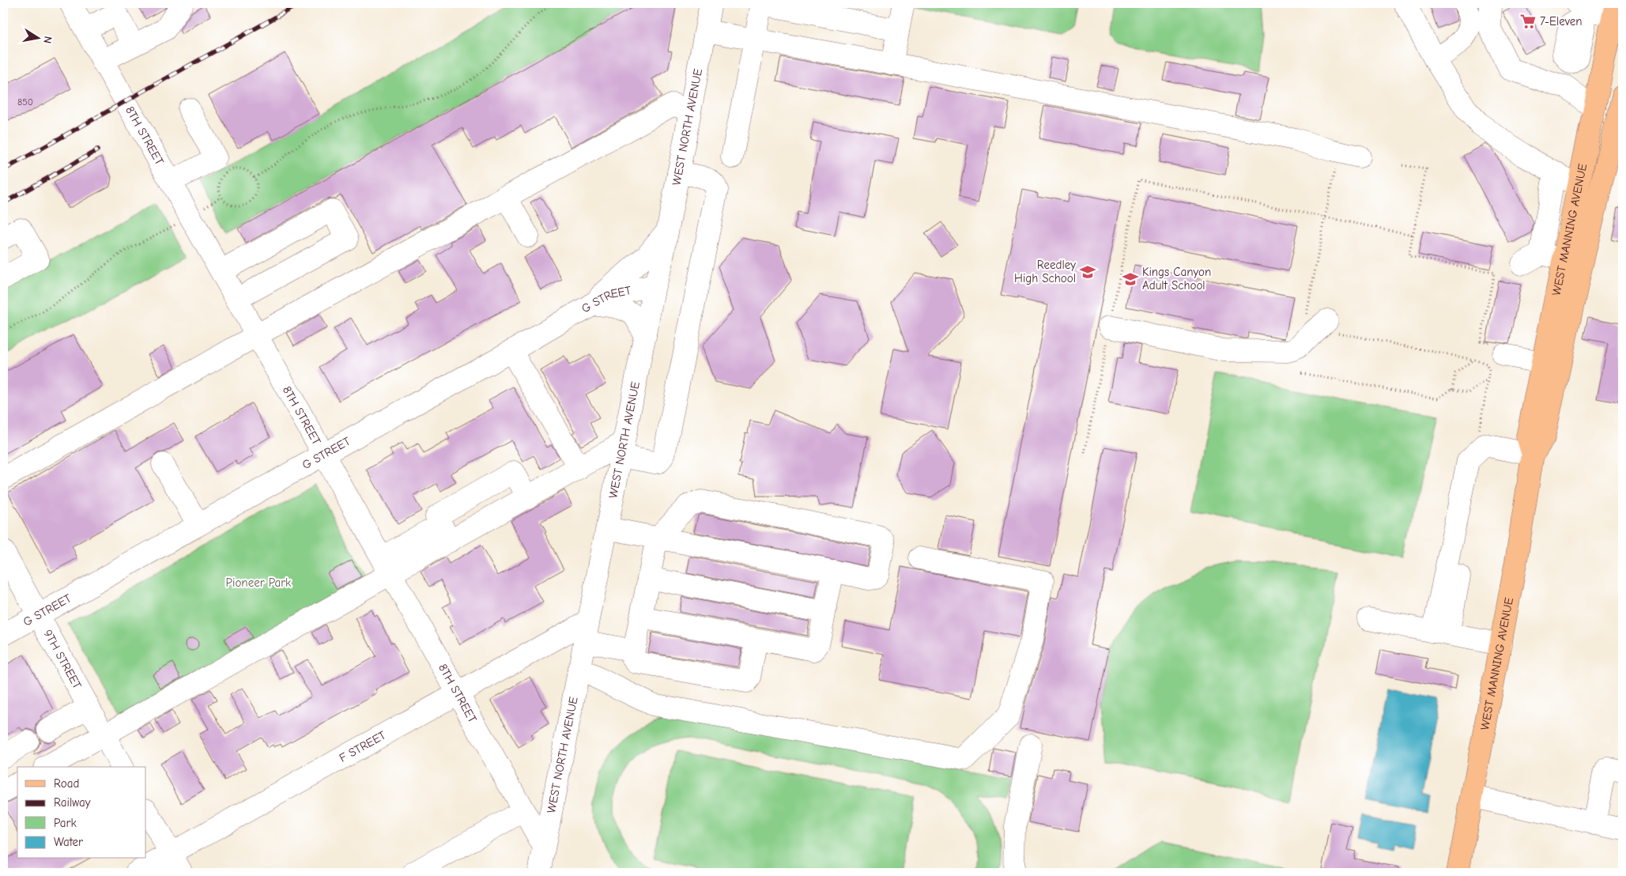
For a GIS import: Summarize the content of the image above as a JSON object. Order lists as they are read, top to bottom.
{
  "streets": {
    "main road": ["WEST MANNING AVENUE"],
    "street": [
      "WEST NORTH AVENUE",
      "8TH STREET",
      "G STREET",
      "9TH STREET",
      "F STREET"
    ]
  },
  "crossings": [
    ["WEST NORTH AVENUE", "8TH STREET"],
    ["WEST NORTH AVENUE", "G STREET"],
    ["WEST NORTH AVENUE", "F STREET"],
    ["8TH STREET", "G STREET"],
    ["8TH STREET", "F STREET"],
    ["G STREET", "9TH STREET"]
  ],
  "parks": ["Pioneer Park"],
  "places": {
    "supermarket": ["7-Eleven"],
    "school or university": ["Reedley High School", "Kings Canyon Adult School"]
  },
  "house_numbers": ["850"],
  "legend": [
    "Road",
    "Railway",
    "Park",
    "Water"
  ],
  "north": "right"
}
